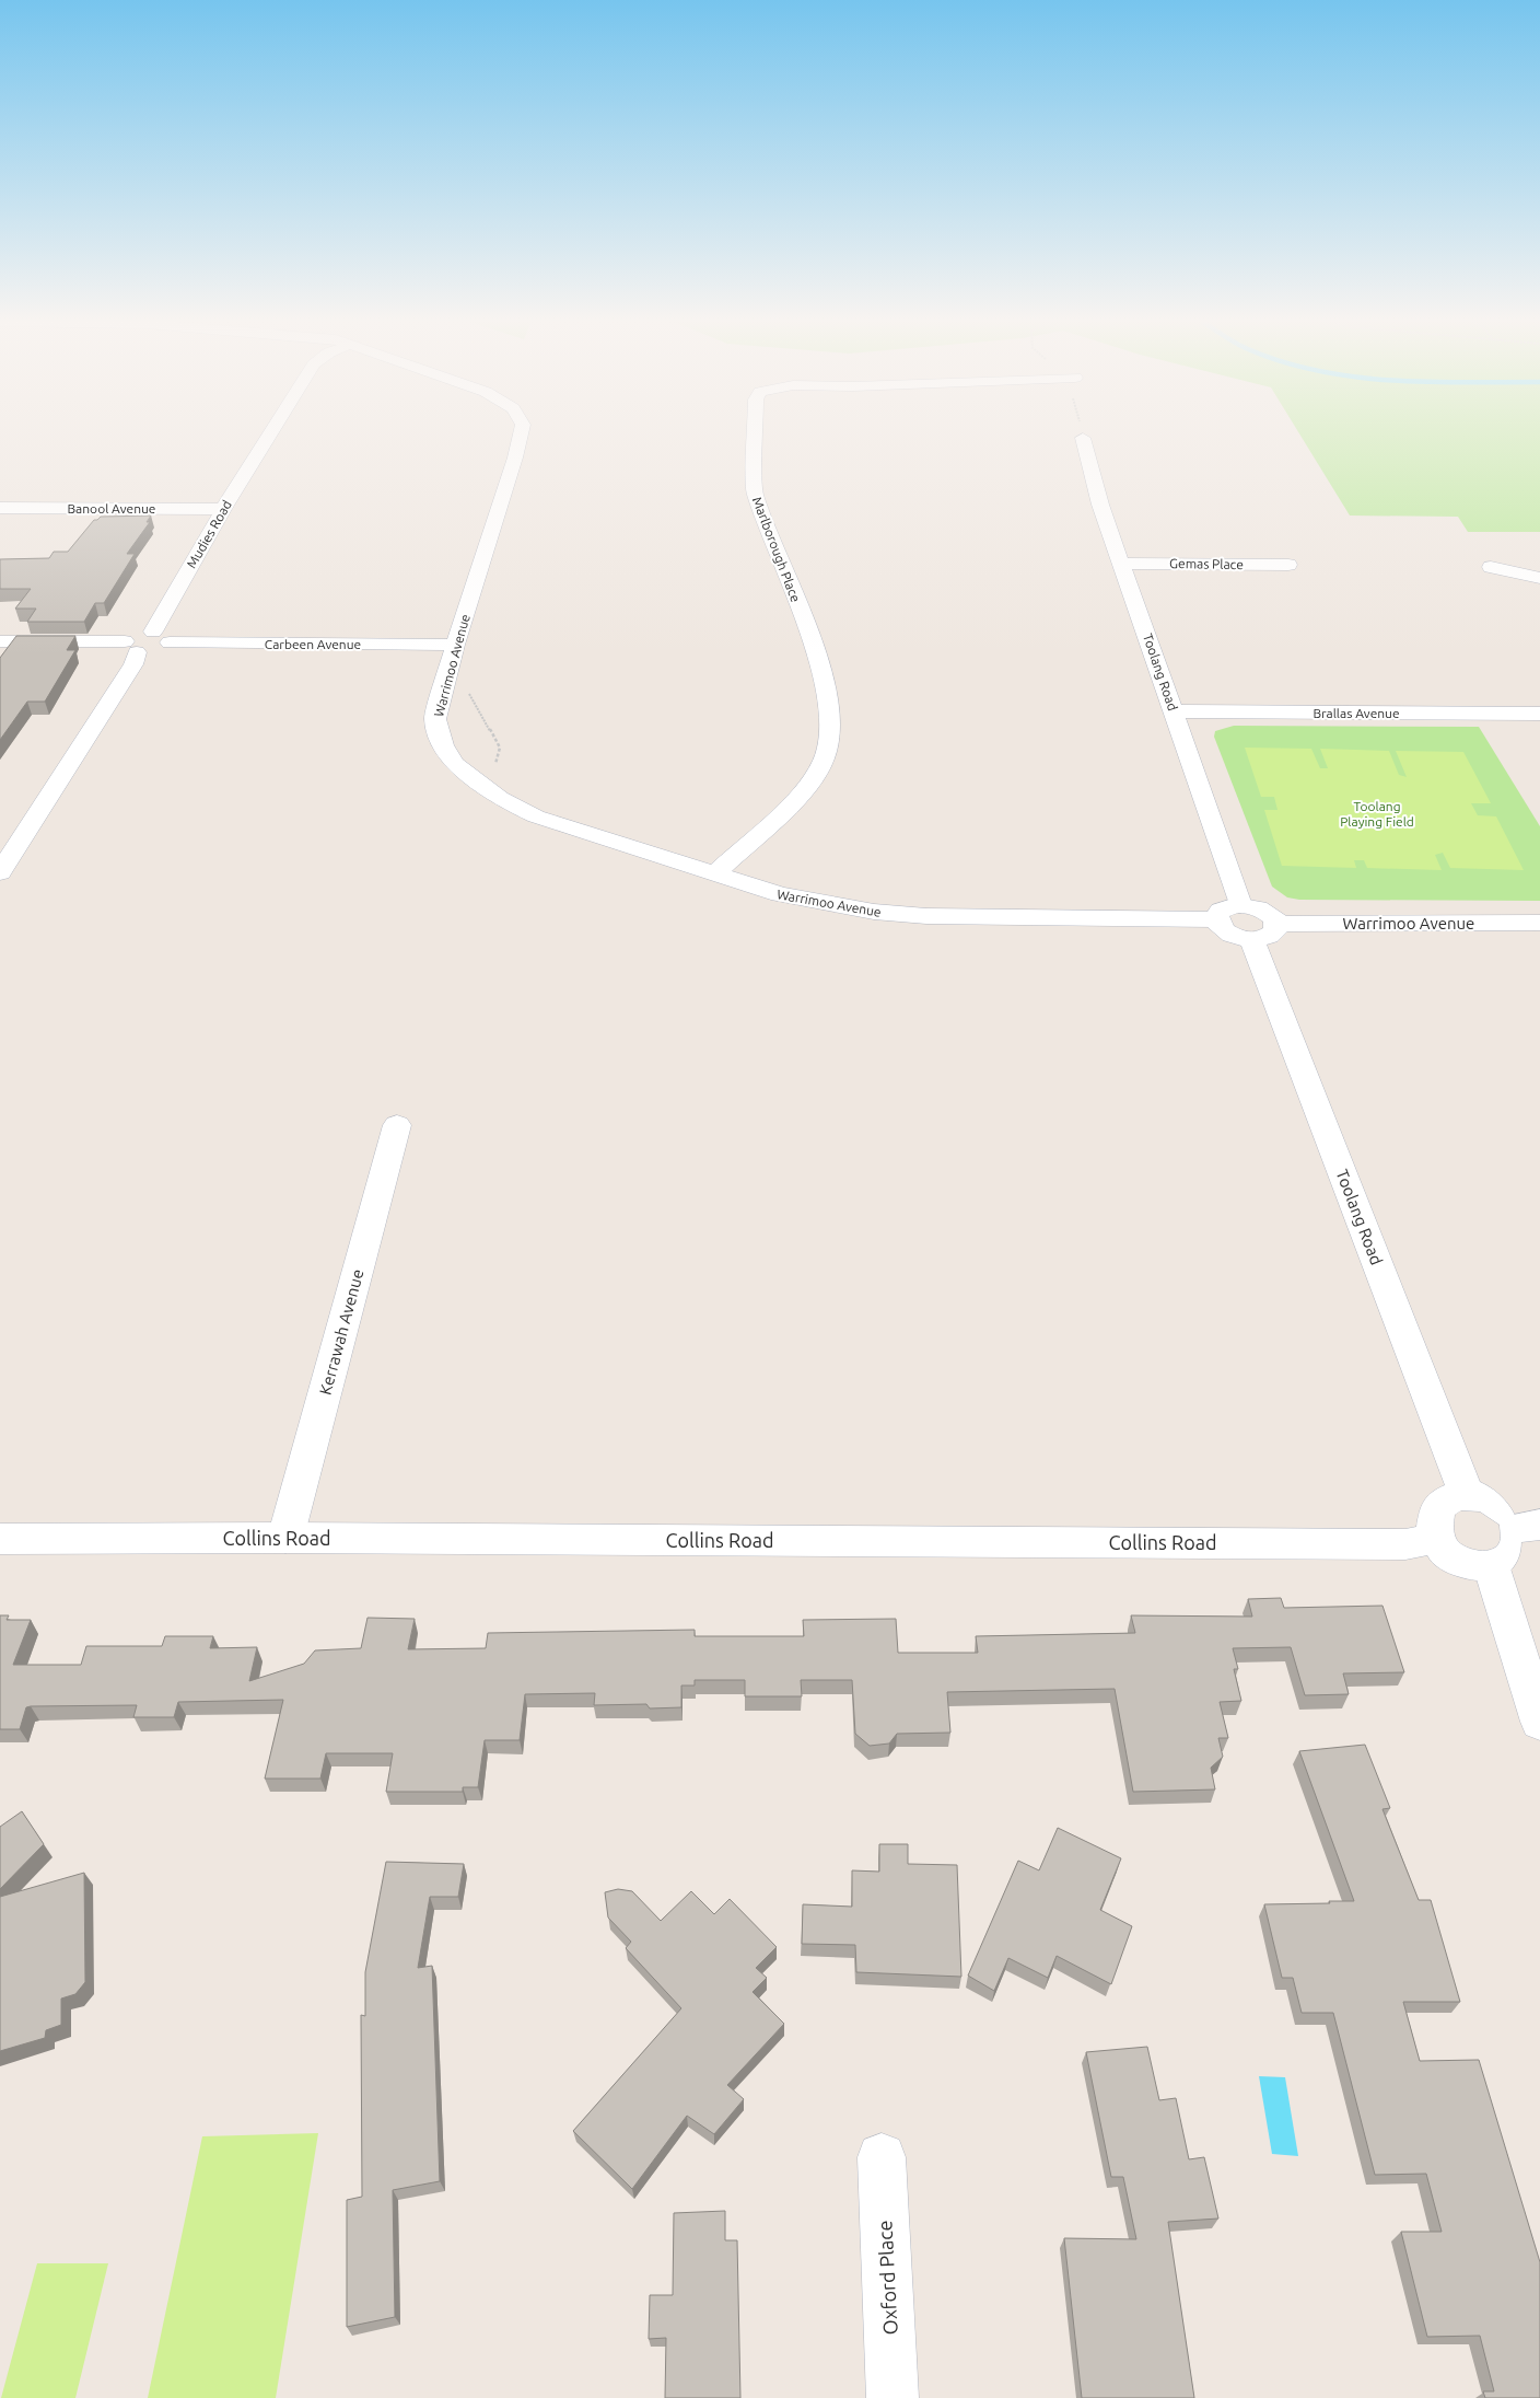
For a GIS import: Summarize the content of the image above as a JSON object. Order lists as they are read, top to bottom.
{
  "streets": {
    "street": [
      "Banool Avenue",
      "Mudies Road",
      "Marlborough Place",
      "Gemas Place",
      "Carbeen Avenue",
      "Warrimoo Avenue",
      "Toolang Road",
      "Brallas Avenue",
      "Kerrawah Avenue",
      "Collins Road",
      "Oxford Place"
    ]
  },
  "crossings": [
    ["Banool Avenue", "Mudies Road"],
    ["Marlborough Place", "Warrimoo Avenue"],
    ["Gemas Place", "Toolang Road"],
    ["Carbeen Avenue", "Warrimoo Avenue"],
    ["Warrimoo Avenue", "Toolang Road"],
    ["Toolang Road", "Brallas Avenue"],
    ["Toolang Road", "Collins Road"],
    ["Kerrawah Avenue", "Collins Road"]
  ],
  "parks": ["Toolang Playing Field"]
}
